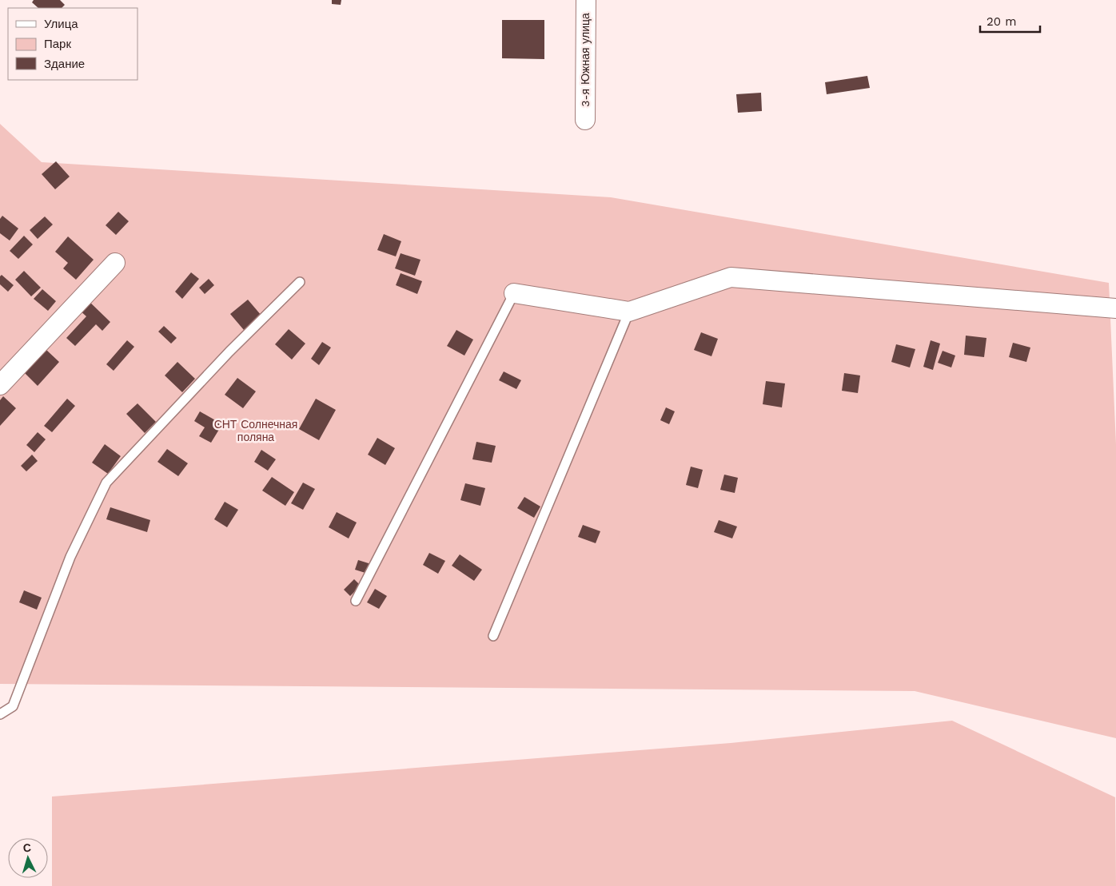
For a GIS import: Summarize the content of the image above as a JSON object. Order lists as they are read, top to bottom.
{
  "streets": {
    "street": ["3-я Южная улица"]
  },
  "parks": ["СНТ Солнечная поляна"],
  "legend": ["Улица", "Парк", "Здание"],
  "scale_bar": "20 m",
  "north": "top"
}
